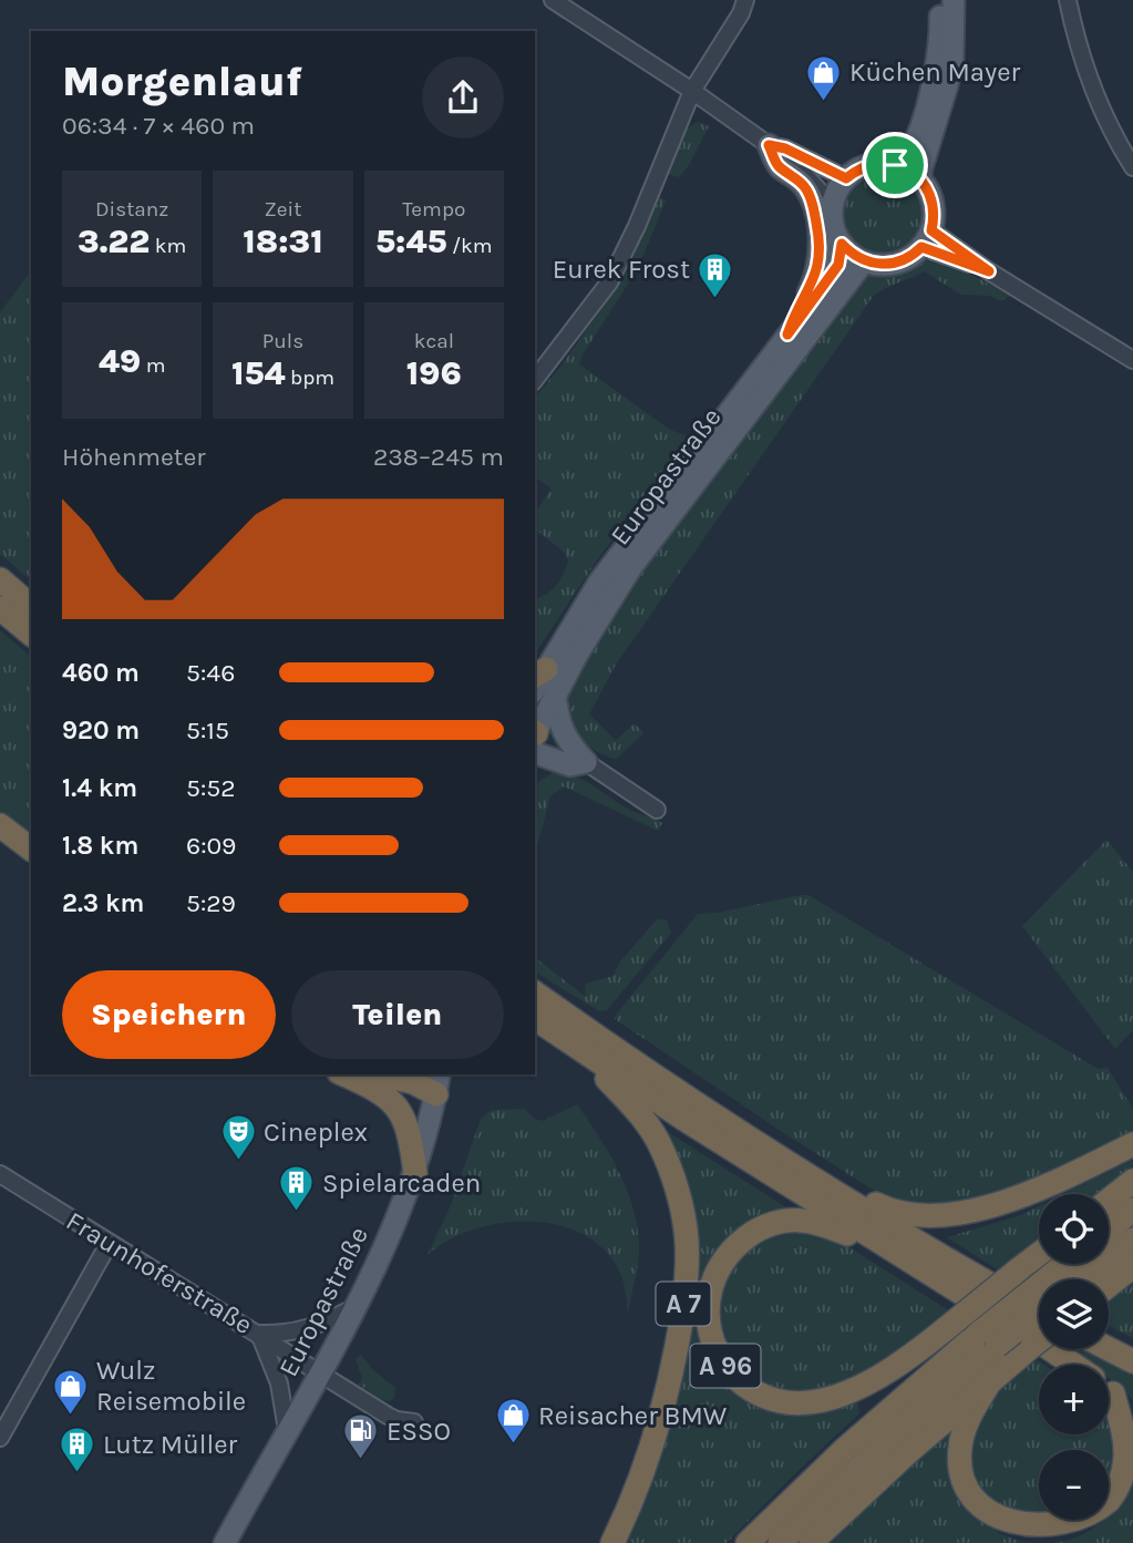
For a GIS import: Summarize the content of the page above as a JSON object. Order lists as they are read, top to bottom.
{
  "streets": {
    "highway": ["A 7", "A 96"],
    "main road": ["Europastraße"],
    "street": ["Fraunhoferstraße"]
  },
  "crossings": [
    ["Europastraße", "Fraunhoferstraße"],
    ["A 7", "A 96"]
  ],
  "places": {
    "shop": ["Küchen Mayer", "Wulz Reisemobile", "Reisacher BMW"],
    "building": ["Eurek Frost", "Spielarcaden", "Lutz Müller"],
    "theatre": ["Cineplex"],
    "fuel station": ["ESSO"]
  },
  "page": {
    "heading": ["Morgenlauf", "06:34 · 7 × 460 m"],
    "stats": [
      ["Distanz", "3.22 km"],
      ["Zeit", "18:31"],
      ["Tempo", "5:45 /km"],
      ["49 m"],
      ["Puls", "154 bpm"],
      ["kcal", "196"]
    ],
    "chart": ["Höhenmeter", "238–245 m"],
    "list": [
      {
        "name": "460 m",
        "note": "5:46"
      },
      {
        "name": "920 m",
        "note": "5:15"
      },
      {
        "name": "1.4 km",
        "note": "5:52"
      },
      {
        "name": "1.8 km",
        "note": "6:09"
      },
      {
        "name": "2.3 km",
        "note": "5:29"
      }
    ],
    "buttons": ["Speichern", "Teilen"],
    "map_buttons": ["+", "−"]
  }
}
